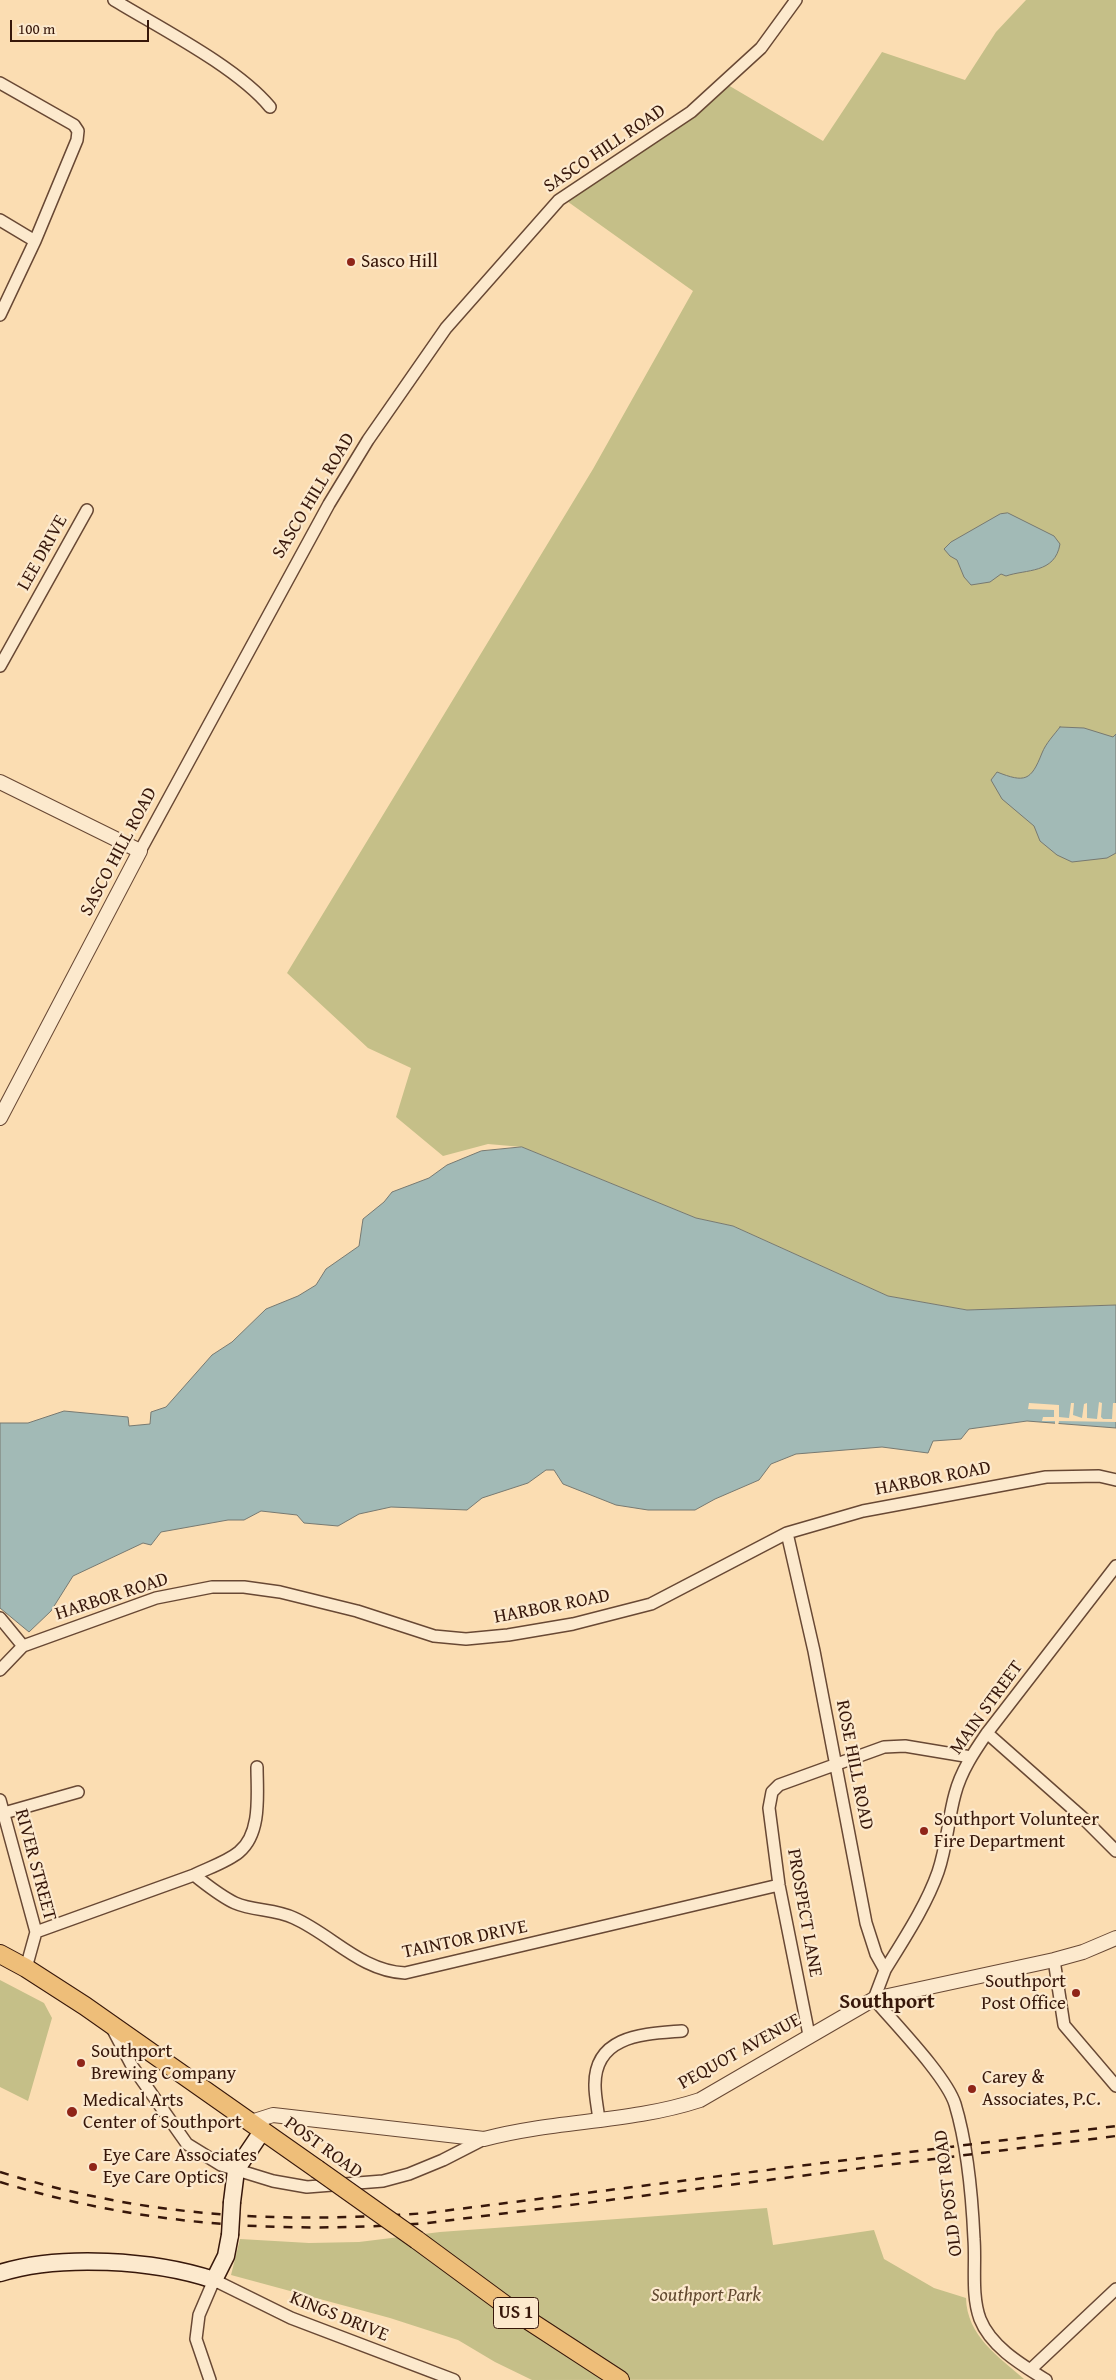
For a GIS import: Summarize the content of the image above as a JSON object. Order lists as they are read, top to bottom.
{
  "streets": {
    "main road": ["POST ROAD", "US 1"],
    "street": [
      "SASCO HILL ROAD",
      "LEE DRIVE",
      "HARBOR ROAD",
      "MAIN STREET",
      "ROSE HILL ROAD",
      "RIVER STREET",
      "PROSPECT LANE",
      "TAINTOR DRIVE",
      "PEQUOT AVENUE",
      "OLD POST ROAD",
      "KINGS DRIVE"
    ]
  },
  "crossings": [
    ["HARBOR ROAD", "ROSE HILL ROAD"],
    ["MAIN STREET", "ROSE HILL ROAD"],
    ["ROSE HILL ROAD", "PROSPECT LANE"],
    ["RIVER STREET", "POST ROAD"],
    ["PROSPECT LANE", "TAINTOR DRIVE"],
    ["PROSPECT LANE", "PEQUOT AVENUE"],
    ["PEQUOT AVENUE", "POST ROAD"],
    ["PEQUOT AVENUE", "OLD POST ROAD"]
  ],
  "districts": ["Southport"],
  "parks": ["Southport Park"],
  "places": [
    "Sasco Hill",
    "Southport Volunteer Fire Department",
    "Southport Post Office",
    "Southport Brewing Company",
    "Carey & Associates, P.C.",
    "Medical Arts Center of Southport",
    "Eye Care Associates Eye Care Optics"
  ],
  "scale_bar": "100 m"
}
